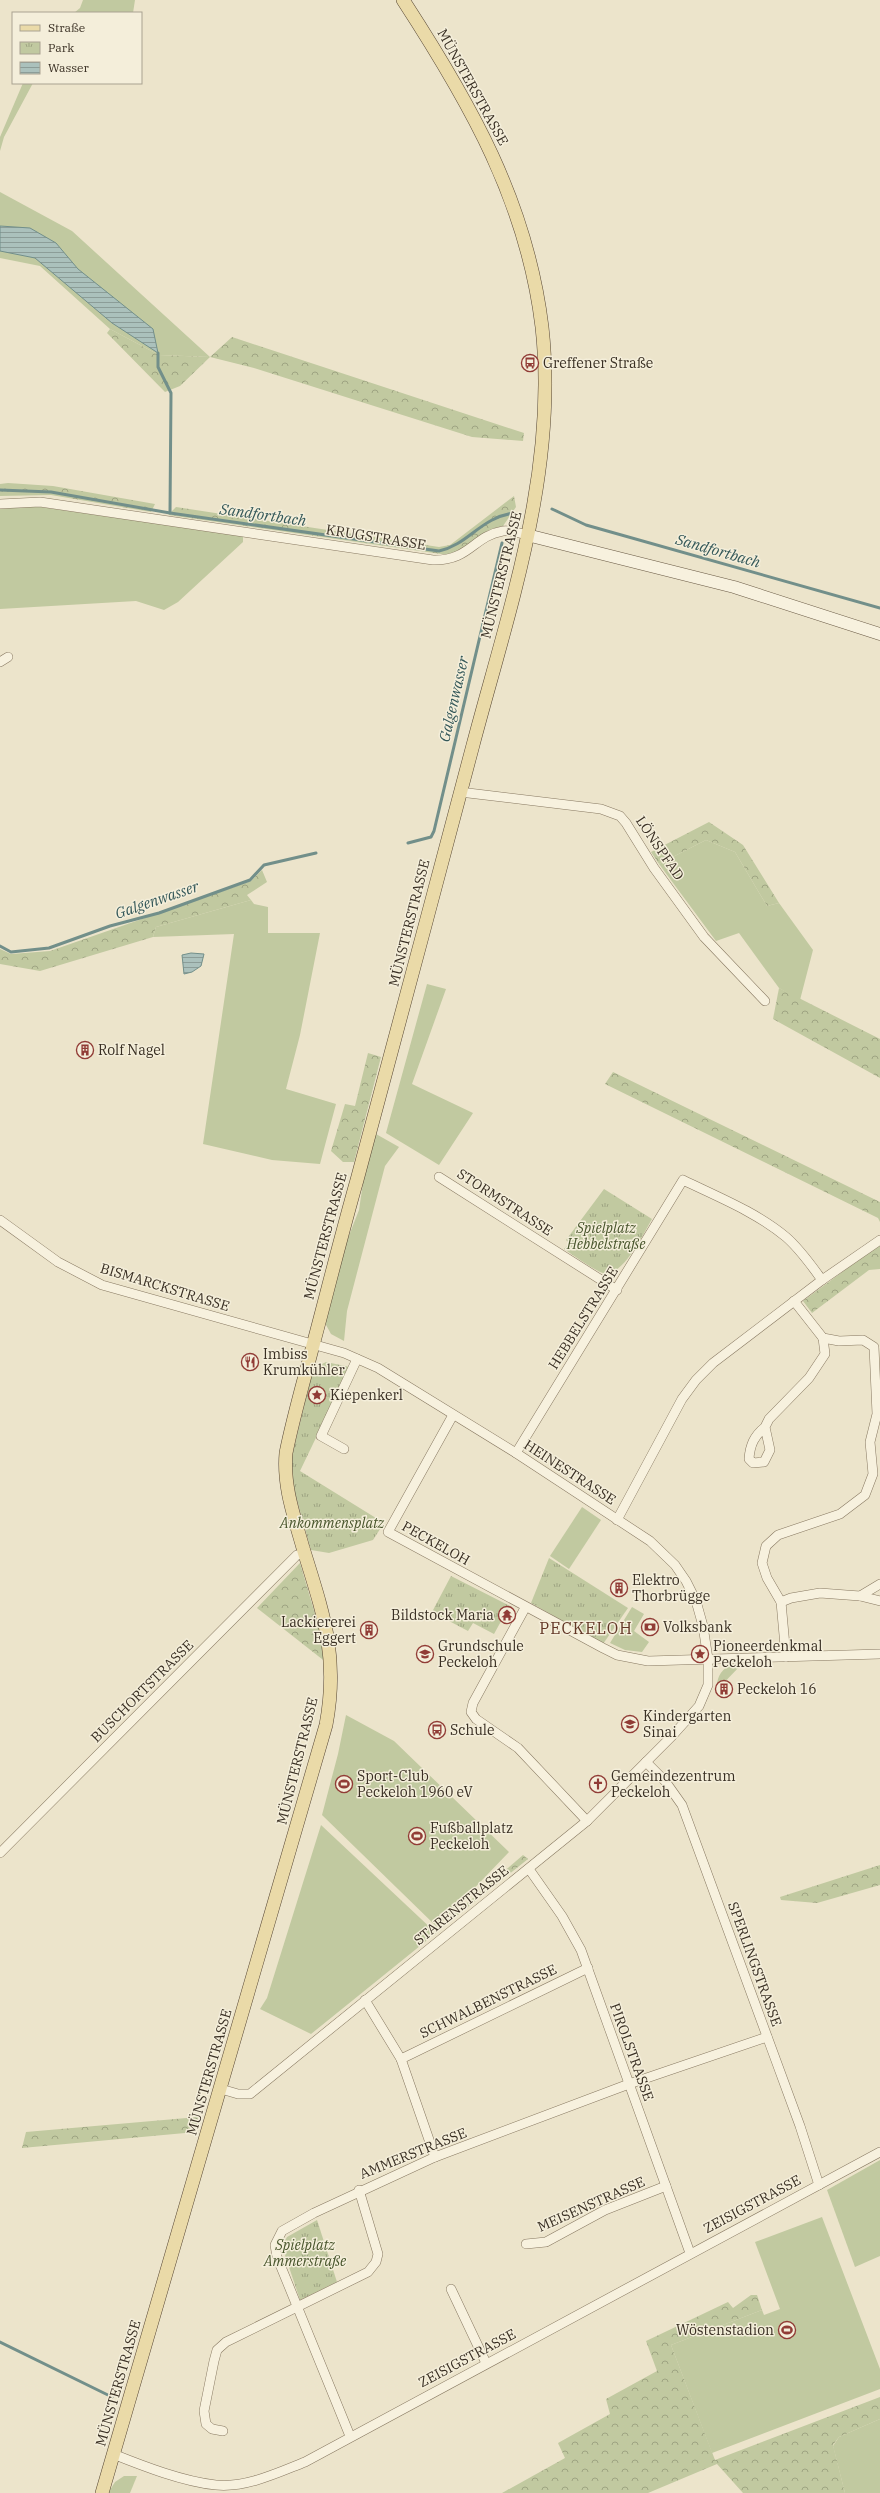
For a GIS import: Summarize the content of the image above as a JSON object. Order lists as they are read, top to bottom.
{
  "streets": {
    "main road": ["MÜNSTERSTRASSE"],
    "street": [
      "KRUGSTRASSE",
      "LÖNSPFAD",
      "STORMSTRASSE",
      "BISMARCKSTRASSE",
      "HEBBELSTRASSE",
      "HEINESTRASSE",
      "PECKELOH",
      "BUSCHORTSTRASSE",
      "STARENSTRASSE",
      "SPERLINGSTRASSE",
      "SCHWALBENSTRASSE",
      "PIROLSTRASSE",
      "AMMERSTRASSE",
      "MEISENSTRASSE",
      "ZEISIGSTRASSE"
    ]
  },
  "crossings": [
    ["MÜNSTERSTRASSE", "KRUGSTRASSE"],
    ["MÜNSTERSTRASSE", "LÖNSPFAD"],
    ["MÜNSTERSTRASSE", "BISMARCKSTRASSE"],
    ["MÜNSTERSTRASSE", "HEINESTRASSE"],
    ["MÜNSTERSTRASSE", "BUSCHORTSTRASSE"],
    ["MÜNSTERSTRASSE", "STARENSTRASSE"],
    ["MÜNSTERSTRASSE", "ZEISIGSTRASSE"],
    ["STORMSTRASSE", "HEBBELSTRASSE"],
    ["BISMARCKSTRASSE", "HEINESTRASSE"],
    ["HEBBELSTRASSE", "HEINESTRASSE"],
    ["HEINESTRASSE", "PECKELOH"],
    ["HEINESTRASSE", "STARENSTRASSE"],
    ["PECKELOH", "STARENSTRASSE"],
    ["STARENSTRASSE", "SPERLINGSTRASSE"],
    ["STARENSTRASSE", "PIROLSTRASSE"],
    ["SPERLINGSTRASSE", "AMMERSTRASSE"],
    ["SPERLINGSTRASSE", "ZEISIGSTRASSE"],
    ["SCHWALBENSTRASSE", "PIROLSTRASSE"],
    ["PIROLSTRASSE", "AMMERSTRASSE"],
    ["PIROLSTRASSE", "MEISENSTRASSE"],
    ["PIROLSTRASSE", "ZEISIGSTRASSE"],
    ["AMMERSTRASSE", "ZEISIGSTRASSE"]
  ],
  "districts": ["PECKELOH"],
  "water": ["Sandfortbach", "Galgenwasser"],
  "parks": ["Spielplatz Hebbelstraße", "Ankommensplatz", "Spielplatz Ammerstraße"],
  "places": {
    "bus stop": ["Greffener Straße", "Schule"],
    "building": [
      "Rolf Nagel",
      "Elektro Thorbrügge",
      "Lackiererei Eggert",
      "Peckeloh 16"
    ],
    "restaurant": ["Imbiss Krumkühler"],
    "place": ["Kiepenkerl", "Pioneerdenkmal Peckeloh"],
    "temple": ["Bildstock Maria"],
    "bank": ["Volksbank"],
    "school or university": ["Grundschule Peckeloh", "Kindergarten Sinai"],
    "sports": ["Sport-Club Peckeloh 1960 eV", "Fußballplatz Peckeloh", "Wöstenstadion"],
    "church": ["Gemeindezentrum Peckeloh"]
  },
  "legend": ["Straße", "Park", "Wasser"]
}
